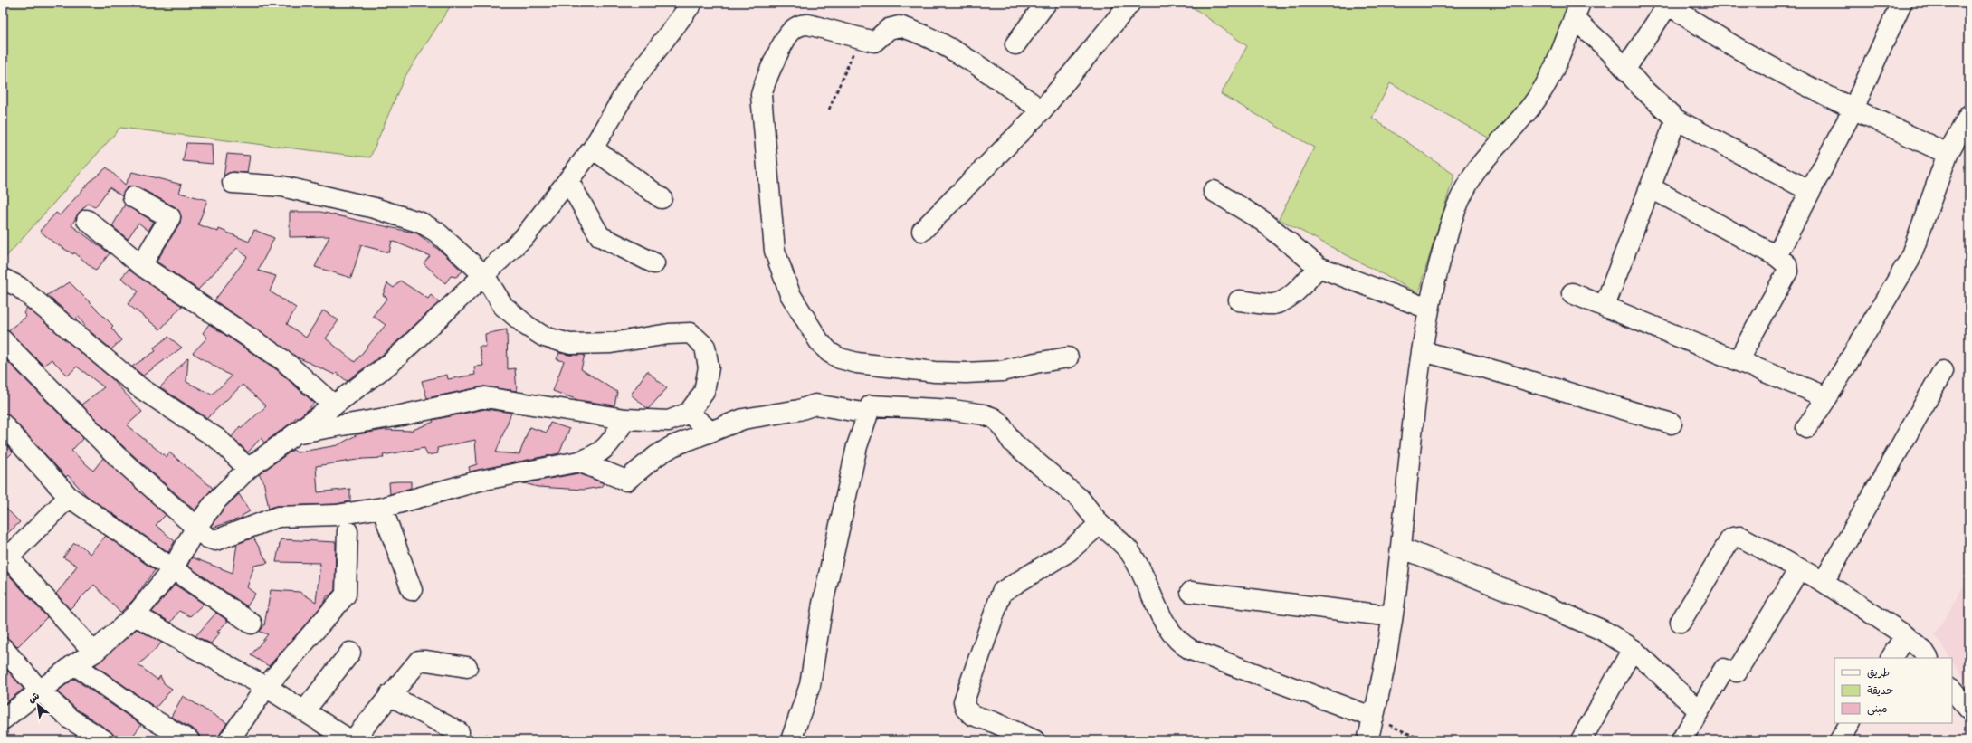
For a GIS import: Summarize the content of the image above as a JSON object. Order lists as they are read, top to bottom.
{
  "legend": ["طريق", "حديقة", "مبنى"],
  "north": "top left"
}
